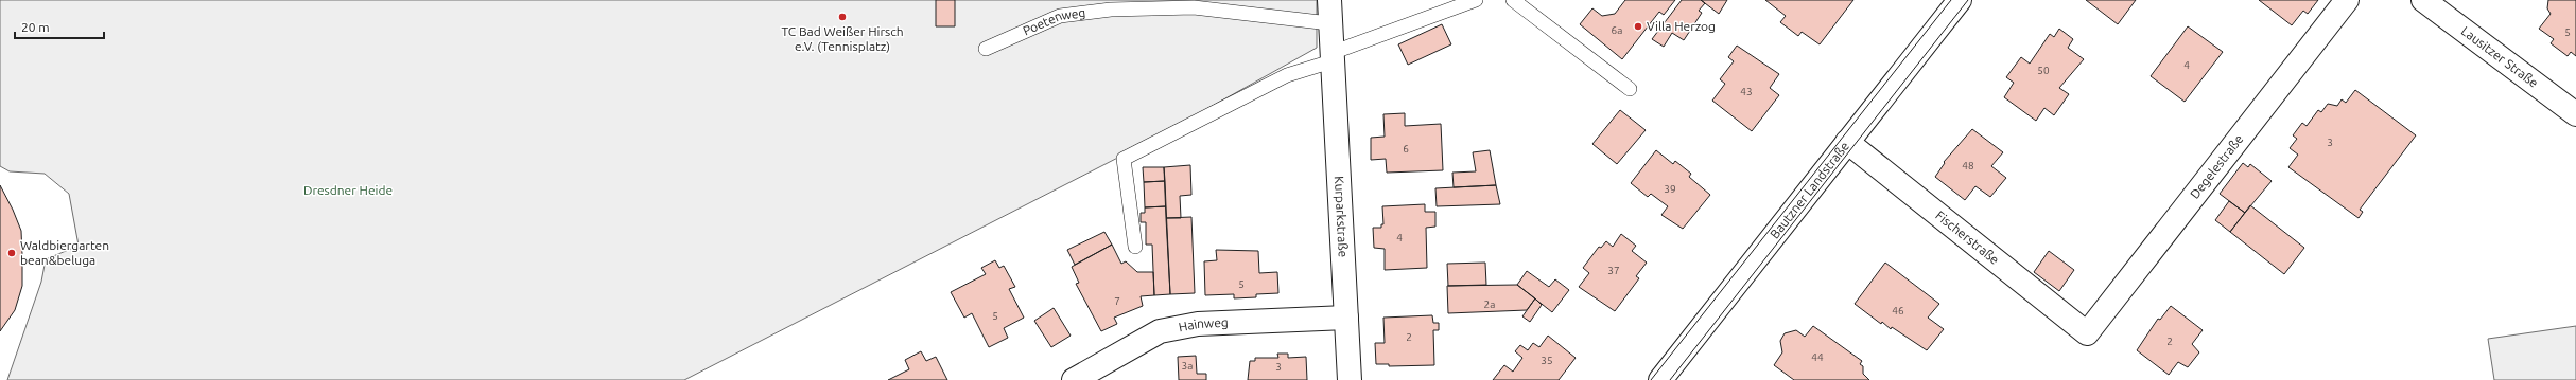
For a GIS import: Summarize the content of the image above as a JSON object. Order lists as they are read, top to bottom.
{
  "streets": {
    "street": [
      "Lausitzer Straße",
      "Degelestraße",
      "Bautzner Landstraße",
      "Kurparkstraße",
      "Fischerstraße",
      "Hainweg"
    ],
    "lane": ["Poetenweg"]
  },
  "crossings": [
    ["Poetenweg", "Kurparkstraße"],
    ["Degelestraße", "Fischerstraße"],
    ["Bautzner Landstraße", "Fischerstraße"],
    ["Kurparkstraße", "Hainweg"]
  ],
  "parks": ["Dresdner Heide"],
  "places": ["TC Bad Weißer Hirsch e.V. (Tennisplatz)", "Villa Herzog", "Waldbiergarten bean&beluga"],
  "house_numbers": [
    "6a",
    "5",
    "4",
    "50",
    "43",
    "3",
    "6",
    "48",
    "39",
    "4",
    "37",
    "5",
    "7",
    "2a",
    "46",
    "5",
    "2",
    "2",
    "44",
    "35",
    "3a",
    "3"
  ],
  "scale_bar": "20 m"
}
